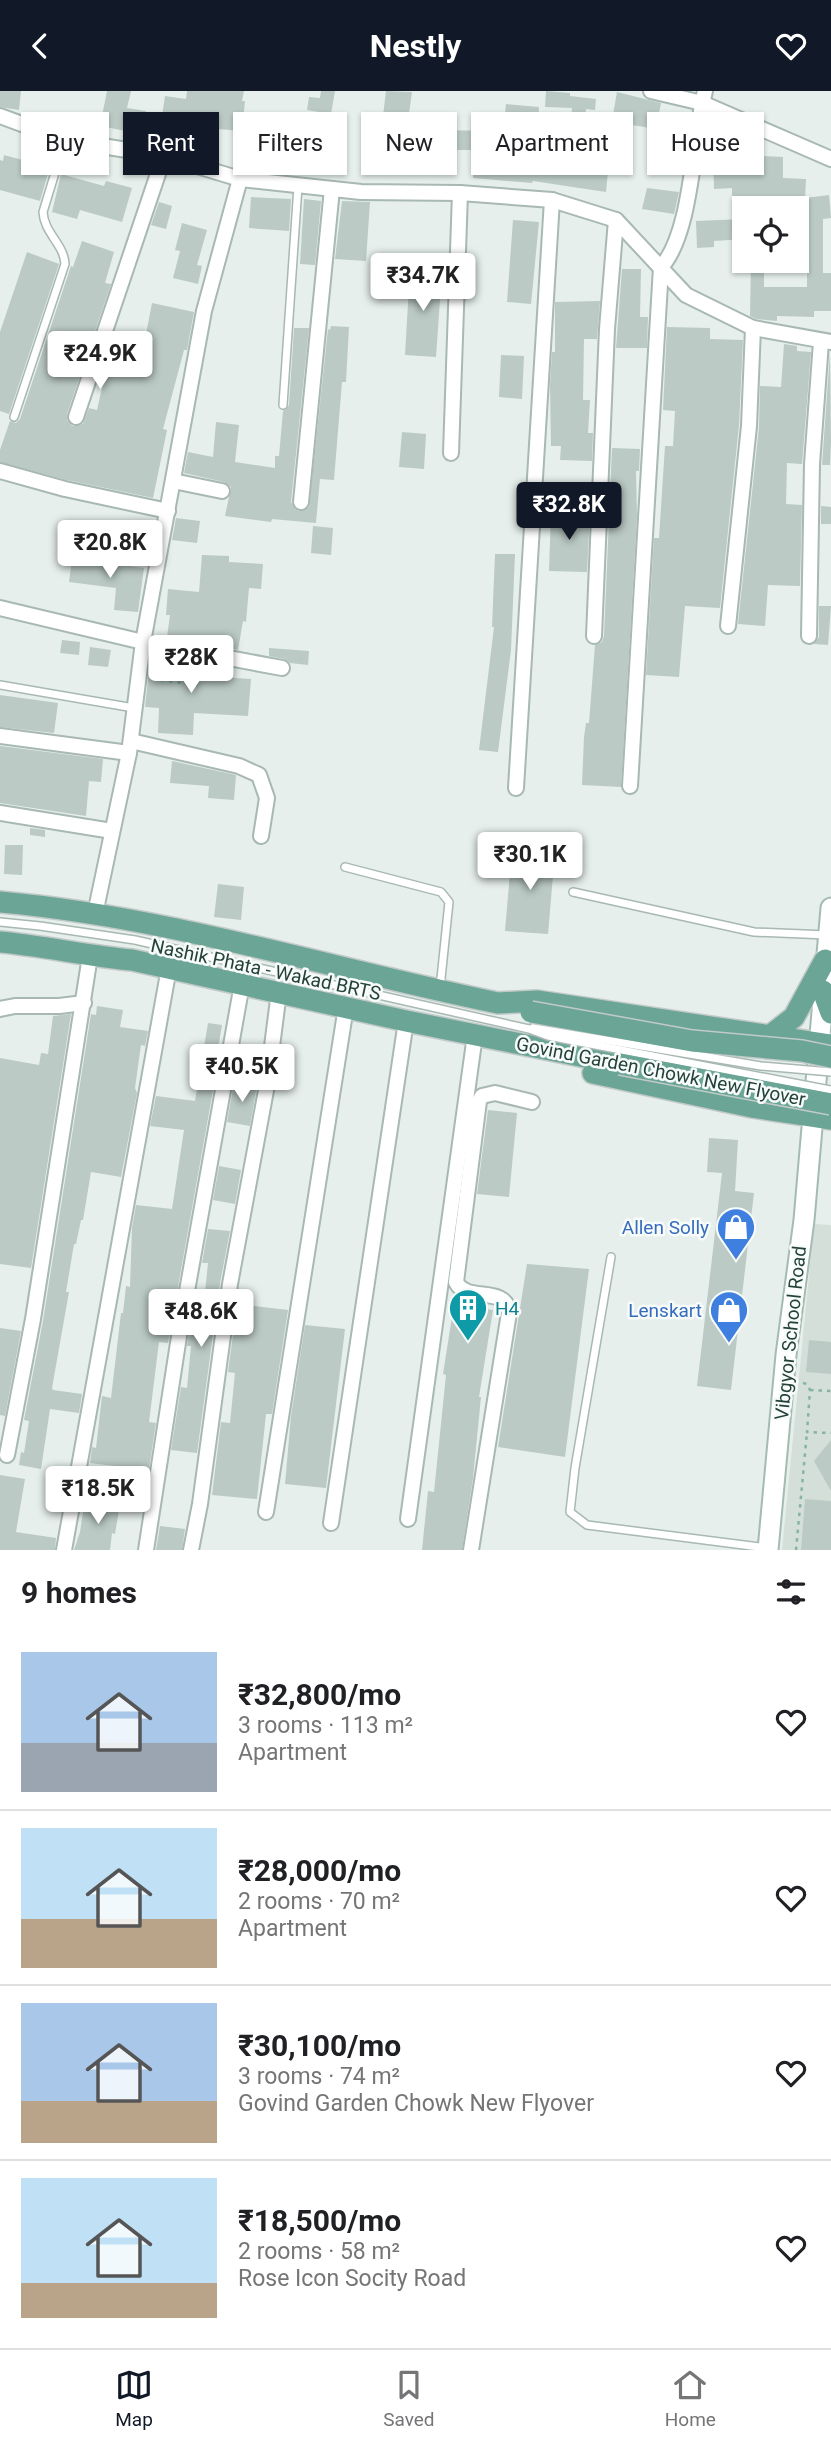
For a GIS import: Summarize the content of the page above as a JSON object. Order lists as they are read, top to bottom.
{
  "streets": {
    "main road": ["Govind Garden Chowk New Flyover"],
    "street": ["Vibgyor School Road"],
    "lane": ["Nashik Phata - Wakad BRTS"]
  },
  "crossings": [
    ["Nashik Phata - Wakad BRTS", "Govind Garden Chowk New Flyover"],
    ["Govind Garden Chowk New Flyover", "Vibgyor School Road"]
  ],
  "places": {
    "shop": ["Allen Solly", "Lenskart"],
    "building": ["H4"]
  },
  "page": {
    "header": "Nestly",
    "chip": [
      "Buy",
      "Rent",
      "Filters",
      "New",
      "Apartment",
      "House"
    ],
    "price": [
      "₹34.7K",
      "₹24.9K",
      "₹32.8K",
      "₹20.8K",
      "₹28K",
      "₹30.1K",
      "₹40.5K",
      "₹48.6K",
      "₹18.5K"
    ],
    "heading": "9 homes",
    "list": [
      {
        "name": "₹32,800/mo",
        "note": "3 rooms · 113 m² · Apartment"
      },
      {
        "name": "₹28,000/mo",
        "note": "2 rooms · 70 m² · Apartment"
      },
      {
        "name": "₹30,100/mo",
        "note": "3 rooms · 74 m² · Govind Garden Chowk New Flyover"
      },
      {
        "name": "₹18,500/mo",
        "note": "2 rooms · 58 m² · Rose Icon Socity Road"
      }
    ],
    "tabs": ["Map", "Saved", "Home"]
  }
}
